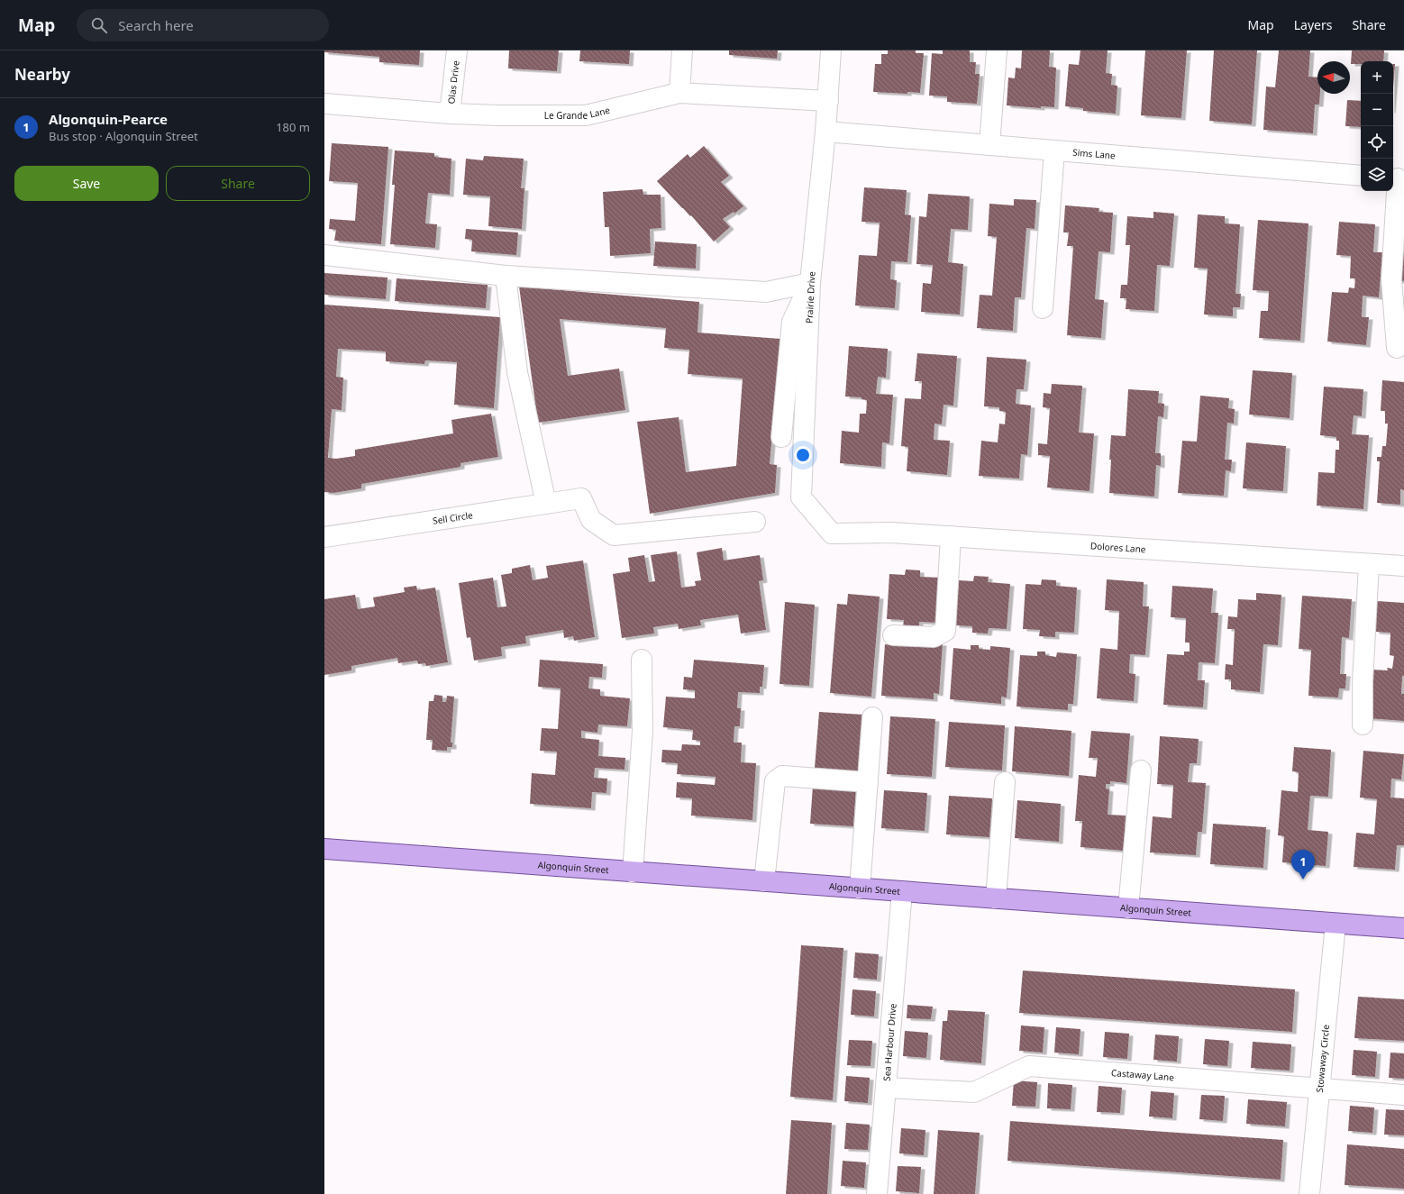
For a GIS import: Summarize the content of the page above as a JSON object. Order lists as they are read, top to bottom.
{
  "streets": {
    "main road": ["Algonquin Street"],
    "street": [
      "Olas Drive",
      "Le Grande Lane",
      "Sims Lane",
      "Prairie Drive",
      "Sell Circle",
      "Dolores Lane",
      "Sea Harbour Drive",
      "Stowaway Circle",
      "Castaway Lane"
    ]
  },
  "crossings": [
    ["Olas Drive", "Le Grande Lane"],
    ["Le Grande Lane", "Prairie Drive"],
    ["Sims Lane", "Prairie Drive"],
    ["Prairie Drive", "Dolores Lane"],
    ["Algonquin Street", "Sea Harbour Drive"],
    ["Algonquin Street", "Stowaway Circle"],
    ["Sea Harbour Drive", "Castaway Lane"],
    ["Stowaway Circle", "Castaway Lane"]
  ],
  "north": "left",
  "page": {
    "header": "Map",
    "search": "Search here",
    "nav": ["Map", "Layers", "Share"],
    "heading": "Nearby",
    "map_buttons": ["+", "−"],
    "list": [
      {
        "mark": "1",
        "name": "Algonquin-Pearce",
        "note": "Bus stop · Algonquin Street",
        "value": "180 m"
      }
    ],
    "buttons": ["Save", "Share"],
    "pins": "1"
  }
}
